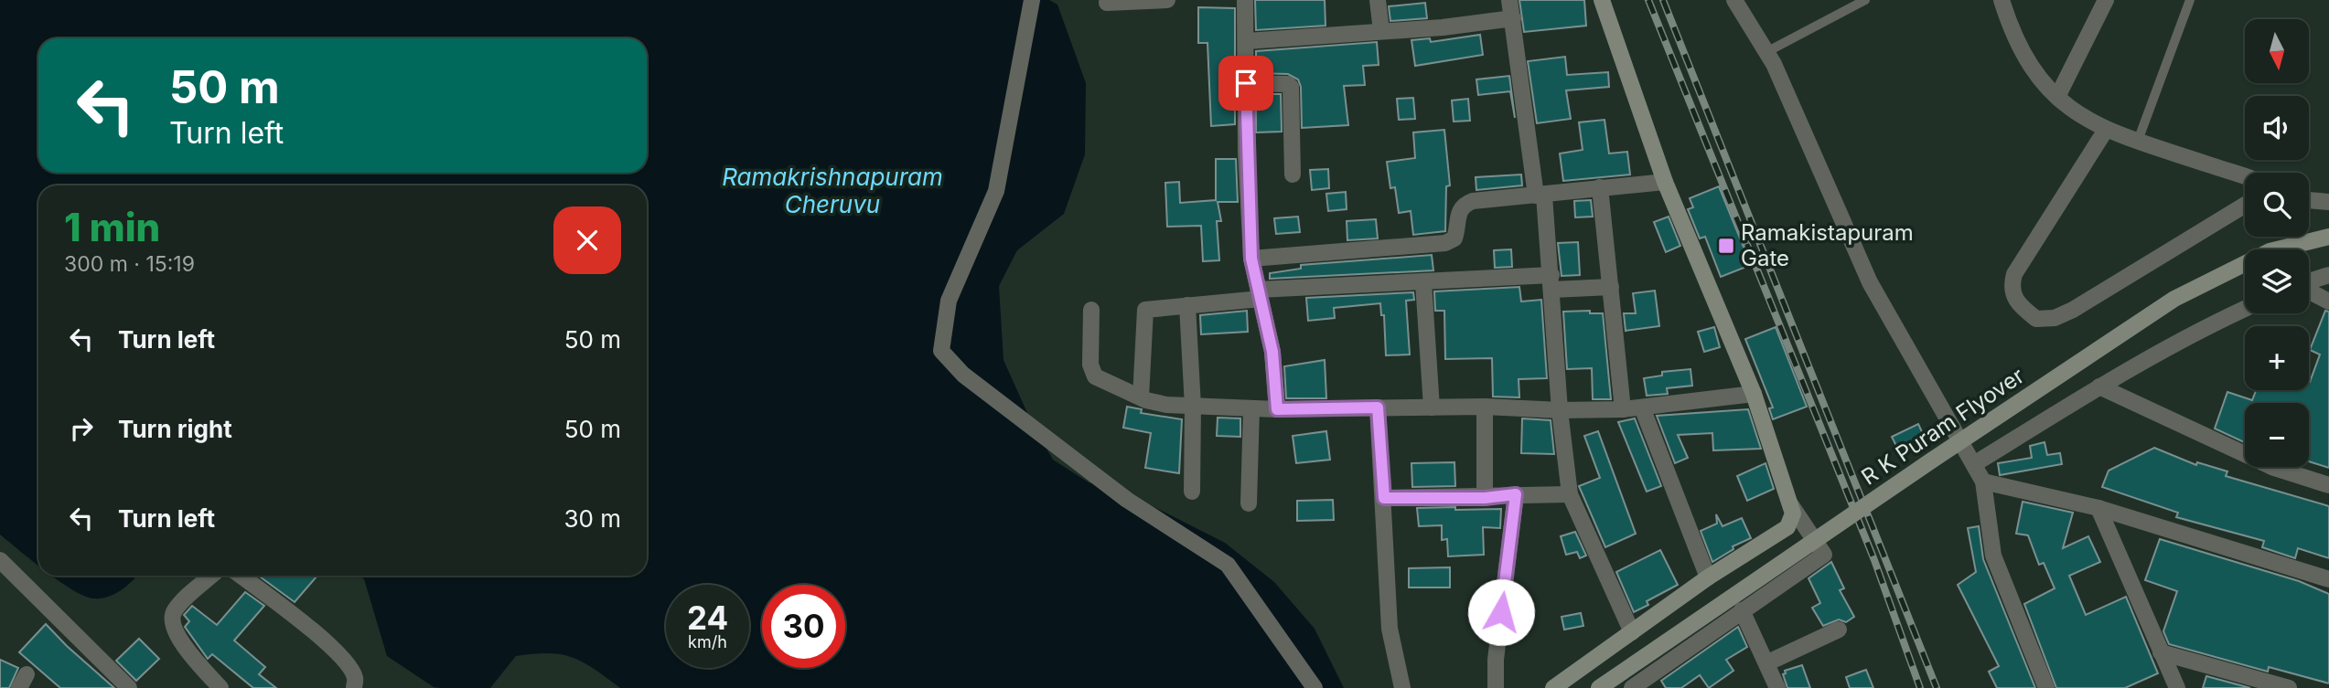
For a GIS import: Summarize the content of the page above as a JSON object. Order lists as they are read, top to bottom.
{
  "streets": {
    "street": ["R K Puram Flyover"]
  },
  "water": ["Ramakrishnapuram Cheruvu"],
  "places": {
    "transit": ["Ramakistapuram Gate"]
  },
  "north": "bottom",
  "page": {
    "map_buttons": ["+", "−"],
    "turn": ["50 m", "Turn left"],
    "heading": ["1 min", "300 m · 15:19"],
    "list": [
      {
        "name": "Turn left",
        "value": "50 m"
      },
      {
        "name": "Turn right",
        "value": "50 m"
      },
      {
        "name": "Turn left",
        "value": "30 m"
      }
    ],
    "speed": "24 km/h",
    "limit": "30"
  }
}
